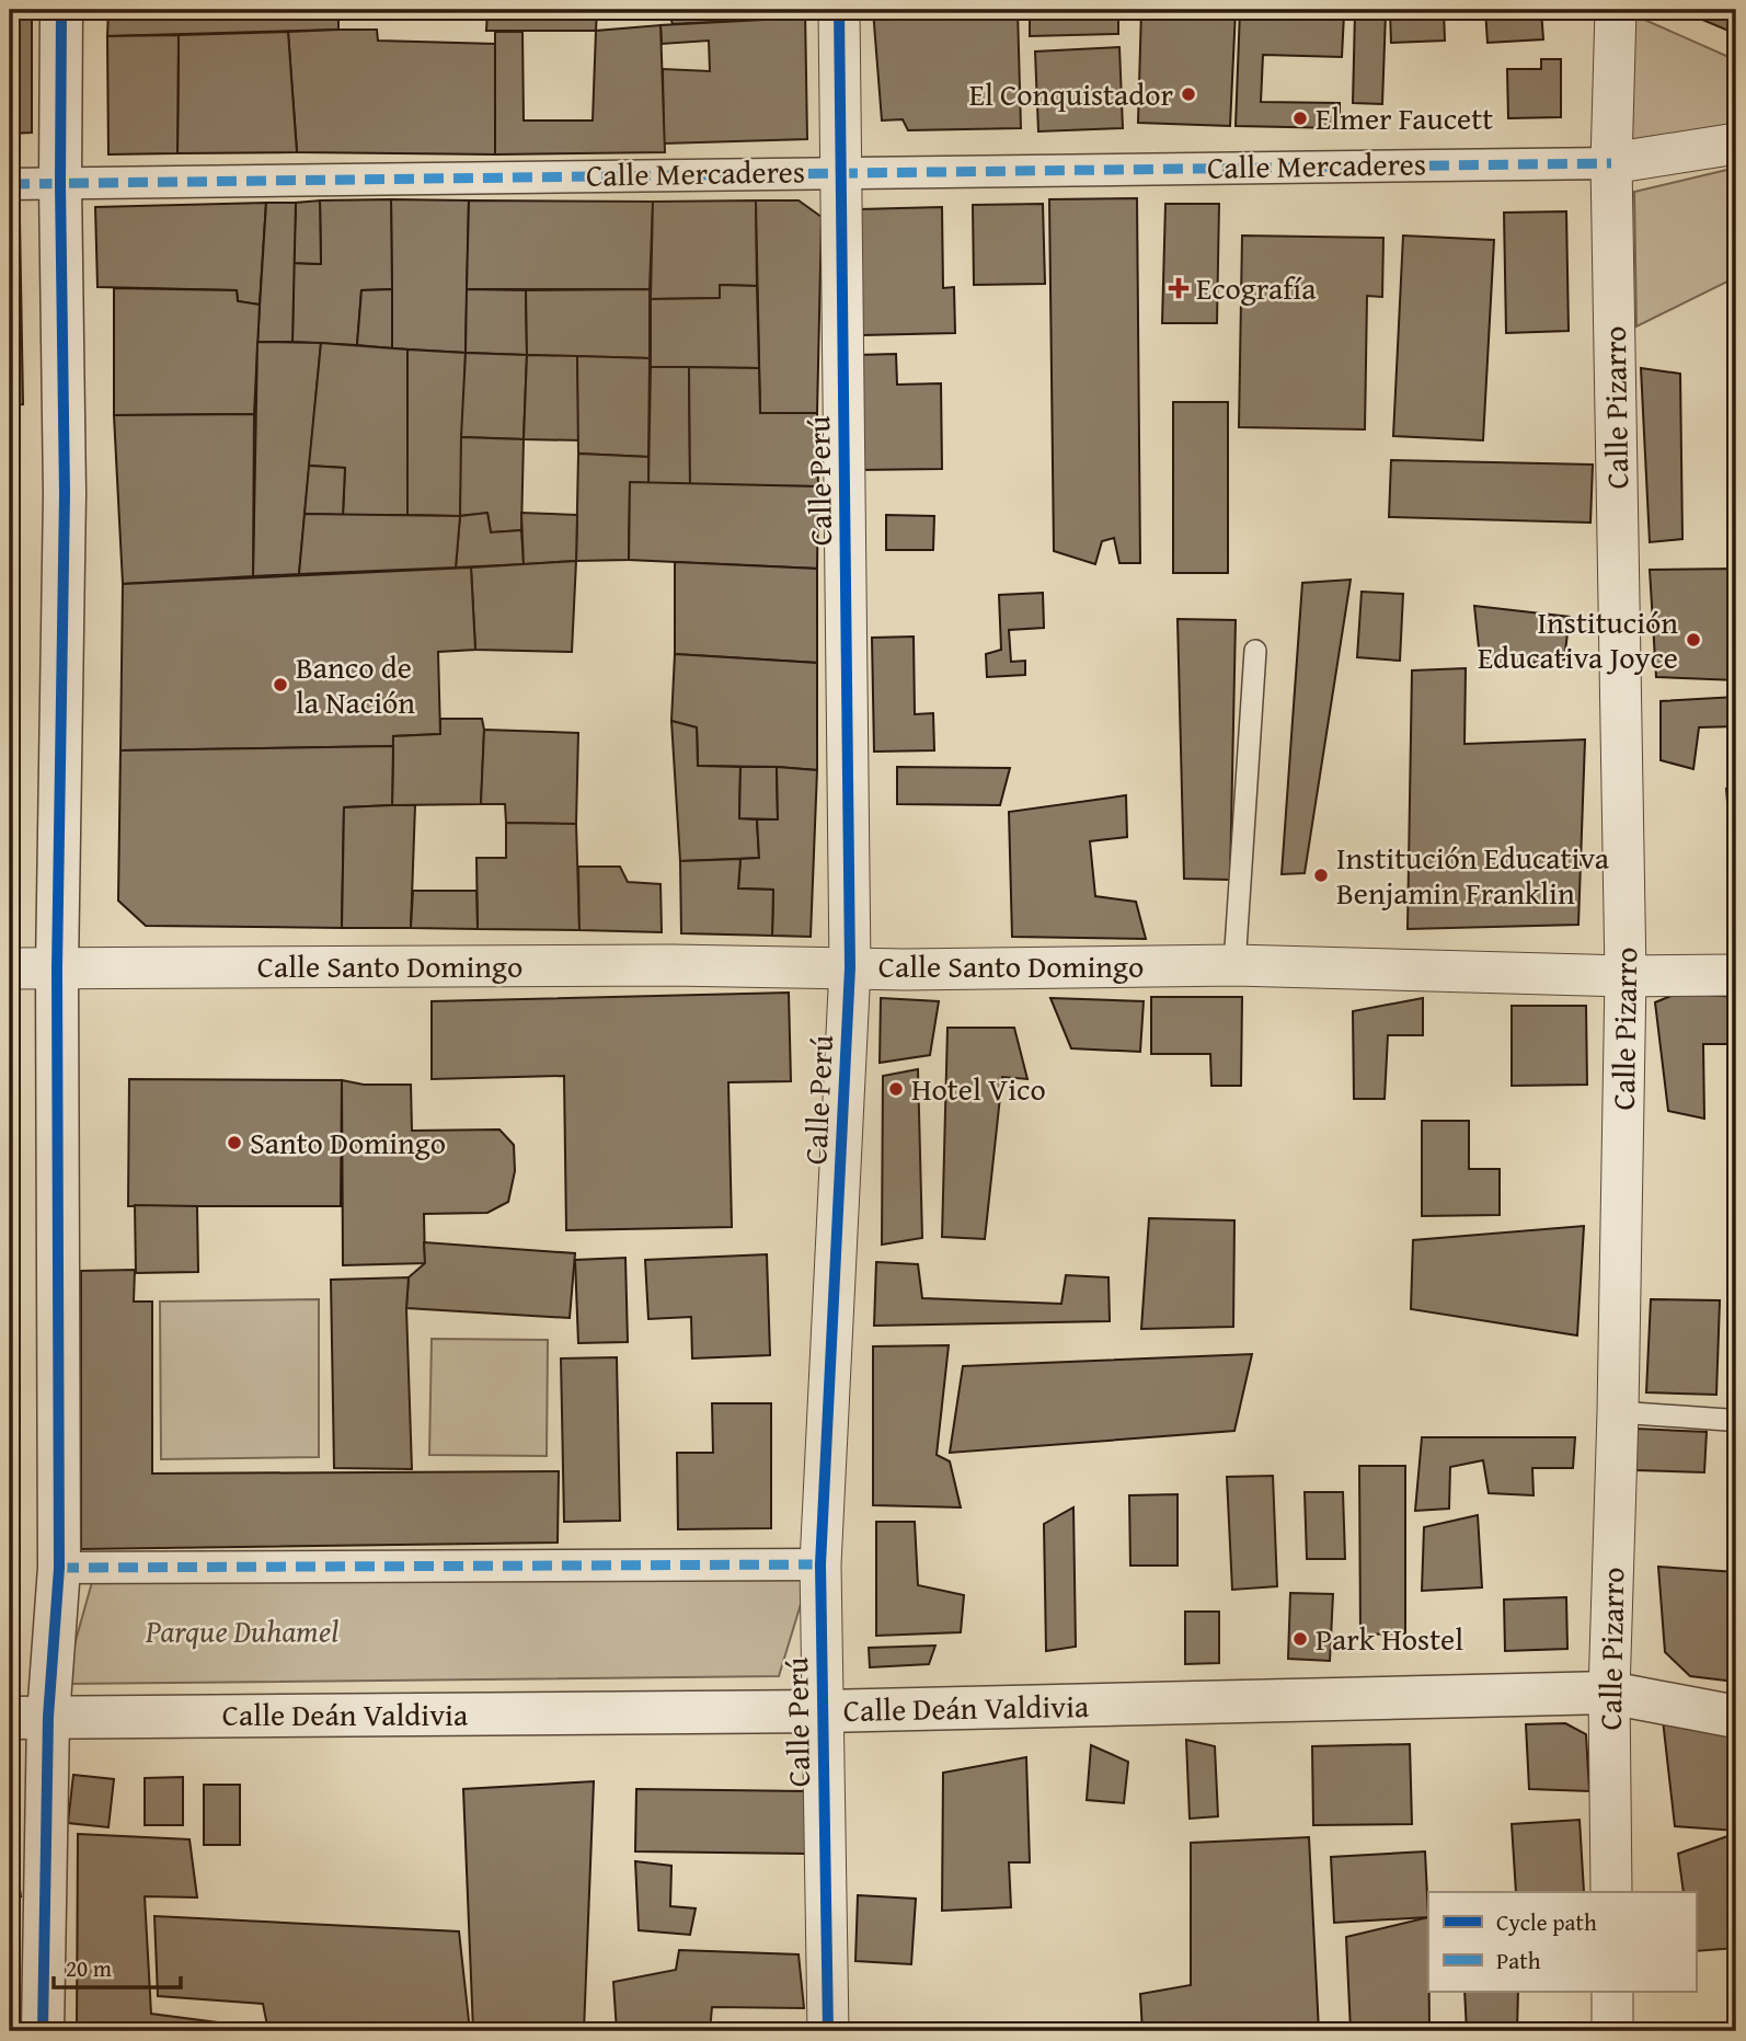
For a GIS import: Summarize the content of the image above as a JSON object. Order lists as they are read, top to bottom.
{
  "streets": {
    "street": [
      "Calle Mercaderes",
      "Calle Pizarro",
      "Calle Perú",
      "Calle Santo Domingo",
      "Calle Deán Valdivia"
    ]
  },
  "crossings": [
    ["Calle Mercaderes", "Calle Pizarro"],
    ["Calle Mercaderes", "Calle Perú"],
    ["Calle Pizarro", "Calle Santo Domingo"],
    ["Calle Pizarro", "Calle Deán Valdivia"],
    ["Calle Perú", "Calle Santo Domingo"],
    ["Calle Perú", "Calle Deán Valdivia"]
  ],
  "parks": ["Parque Duhamel"],
  "places": {
    "other": [
      "El Conquistador",
      "Elmer Faucett",
      "Institución Educativa Joyce",
      "Banco de la Nación",
      "Institución Educativa Benjamin Franklin",
      "Hotel Vico",
      "Santo Domingo",
      "Park Hostel"
    ],
    "health": ["Ecografía"]
  },
  "legend": ["Cycle path", "Path"],
  "scale_bar": "20 m"
}
